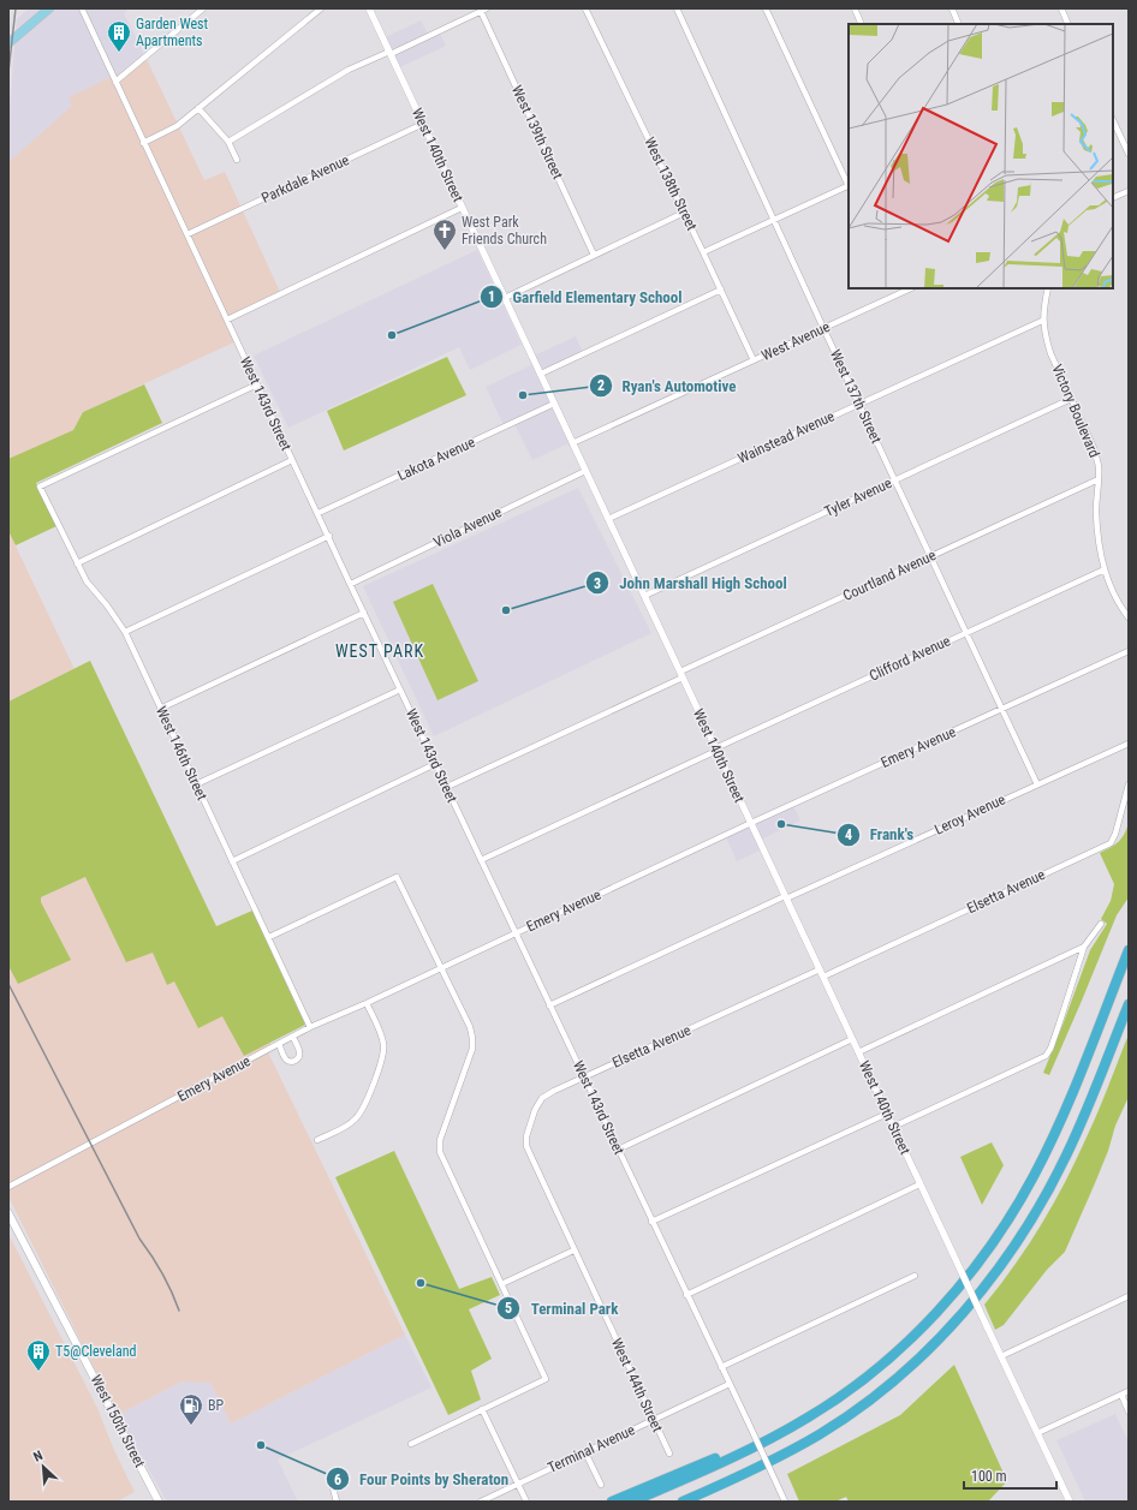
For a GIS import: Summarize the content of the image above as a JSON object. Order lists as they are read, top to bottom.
{
  "streets": {
    "main road": ["West 150th Street"],
    "street": [
      "West 139th Street",
      "West 140th Street",
      "Parkdale Avenue",
      "West 138th Street",
      "West Avenue",
      "West 137th Street",
      "West 143rd Street",
      "Victory Boulevard",
      "Wainstead Avenue",
      "Lakota Avenue",
      "Tyler Avenue",
      "Viola Avenue",
      "Courtland Avenue",
      "Clifford Avenue",
      "Emery Avenue",
      "West 146th Street",
      "Leroy Avenue",
      "Elsetta Avenue",
      "West 144th Street",
      "Terminal Avenue"
    ]
  },
  "crossings": [
    ["West 140th Street", "Parkdale Avenue"],
    ["West 140th Street", "West Avenue"],
    ["West 140th Street", "Wainstead Avenue"],
    ["West 140th Street", "Lakota Avenue"],
    ["West 140th Street", "Tyler Avenue"],
    ["West 140th Street", "Viola Avenue"],
    ["West 140th Street", "Courtland Avenue"],
    ["West 140th Street", "Clifford Avenue"],
    ["West 140th Street", "Emery Avenue"],
    ["West 140th Street", "Leroy Avenue"],
    ["West 140th Street", "Elsetta Avenue"],
    ["Parkdale Avenue", "West 143rd Street"],
    ["West 138th Street", "West Avenue"],
    ["West Avenue", "West 137th Street"],
    ["West 137th Street", "Wainstead Avenue"],
    ["West 137th Street", "Tyler Avenue"],
    ["West 137th Street", "Courtland Avenue"],
    ["West 137th Street", "Clifford Avenue"],
    ["West 137th Street", "Emery Avenue"],
    ["West 137th Street", "Leroy Avenue"],
    ["West 143rd Street", "Lakota Avenue"],
    ["West 143rd Street", "Viola Avenue"],
    ["West 143rd Street", "Courtland Avenue"],
    ["West 143rd Street", "Clifford Avenue"],
    ["West 143rd Street", "Emery Avenue"],
    ["West 143rd Street", "West 146th Street"],
    ["West 143rd Street", "Leroy Avenue"],
    ["West 143rd Street", "Elsetta Avenue"],
    ["West 143rd Street", "Terminal Avenue"],
    ["Victory Boulevard", "Wainstead Avenue"],
    ["Victory Boulevard", "Tyler Avenue"],
    ["Victory Boulevard", "Courtland Avenue"],
    ["Victory Boulevard", "Clifford Avenue"],
    ["Emery Avenue", "West 146th Street"],
    ["Elsetta Avenue", "West 144th Street"],
    ["West 144th Street", "Terminal Avenue"]
  ],
  "districts": ["WEST PARK"],
  "places": {
    "building": ["Garden West Apartments", "T5@Cleveland"],
    "church": ["West Park Friends Church"],
    "other": [
      "Garfield Elementary School",
      "Ryan's Automotive",
      "John Marshall High School",
      "Frank's",
      "Terminal Park",
      "Four Points by Sheraton"
    ],
    "fuel station": ["BP"]
  },
  "scale_bar": "100 m",
  "north": "top left"
}
